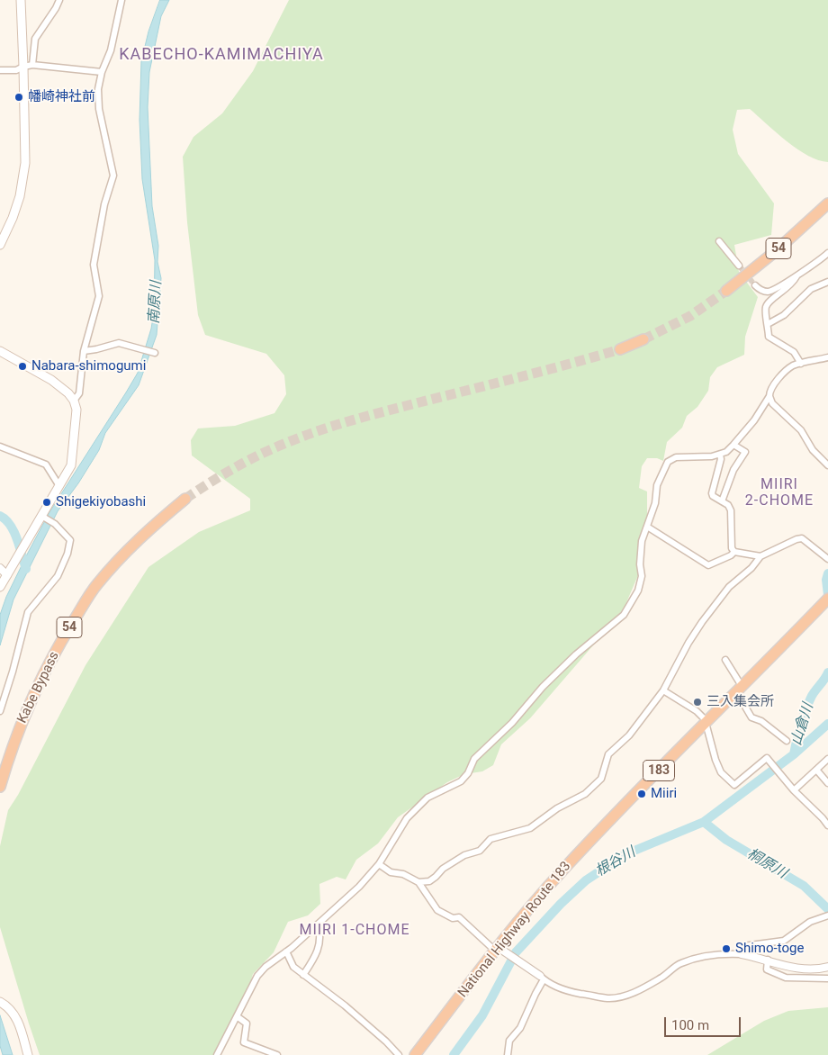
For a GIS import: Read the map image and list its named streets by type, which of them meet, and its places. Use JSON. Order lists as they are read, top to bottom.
{
  "streets": {
    "highway": [
      "54",
      "Kabe Bypass",
      "183",
      "National Highway Route 183"
    ]
  },
  "districts": ["KABECHO-KAMIMACHIYA", "MIIRI 2-CHOME", "MIIRI 1-CHOME"],
  "water": [
    "南原川",
    "山倉川",
    "根谷川",
    "桐原川"
  ],
  "places": [
    "幡崎神社前",
    "Nabara-shimogumi",
    "Shigekiyobashi",
    "三入集会所",
    "Miiri",
    "Shimo-toge"
  ],
  "scale_bar": "100 m"
}
